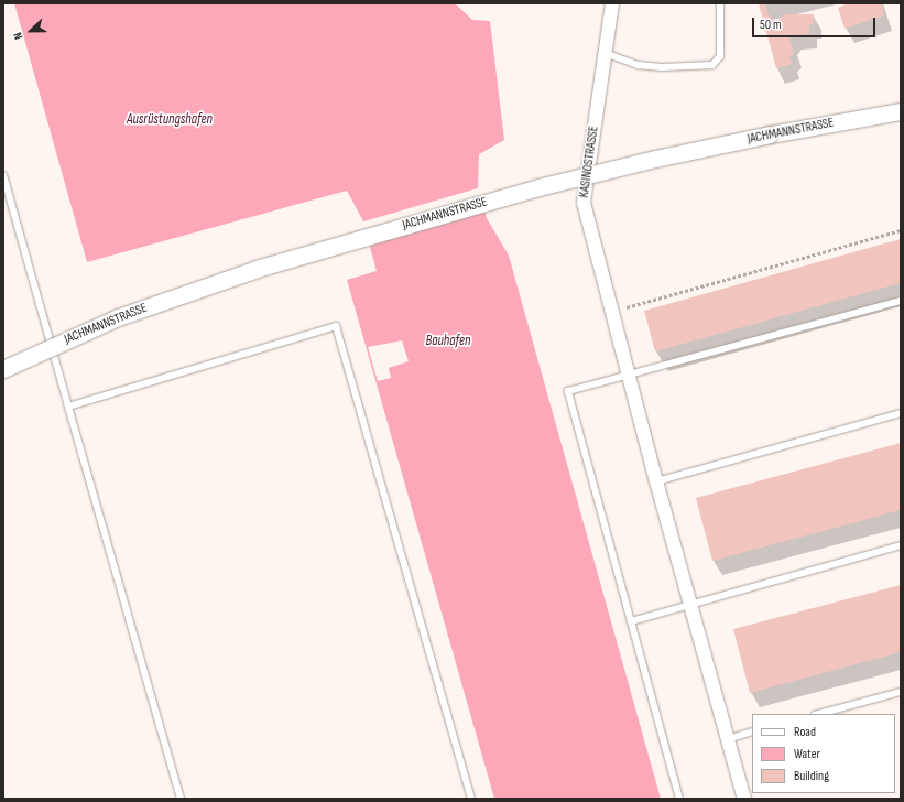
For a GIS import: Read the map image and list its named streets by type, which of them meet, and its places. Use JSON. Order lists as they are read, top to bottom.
{
  "streets": {
    "street": ["JACHMANNSTRASSE", "KASINOSTRASSE"]
  },
  "water": ["Ausrüstungshafen", "Bauhafen"],
  "legend": ["Road", "Water", "Building"],
  "scale_bar": "50 m",
  "north": "left"
}
